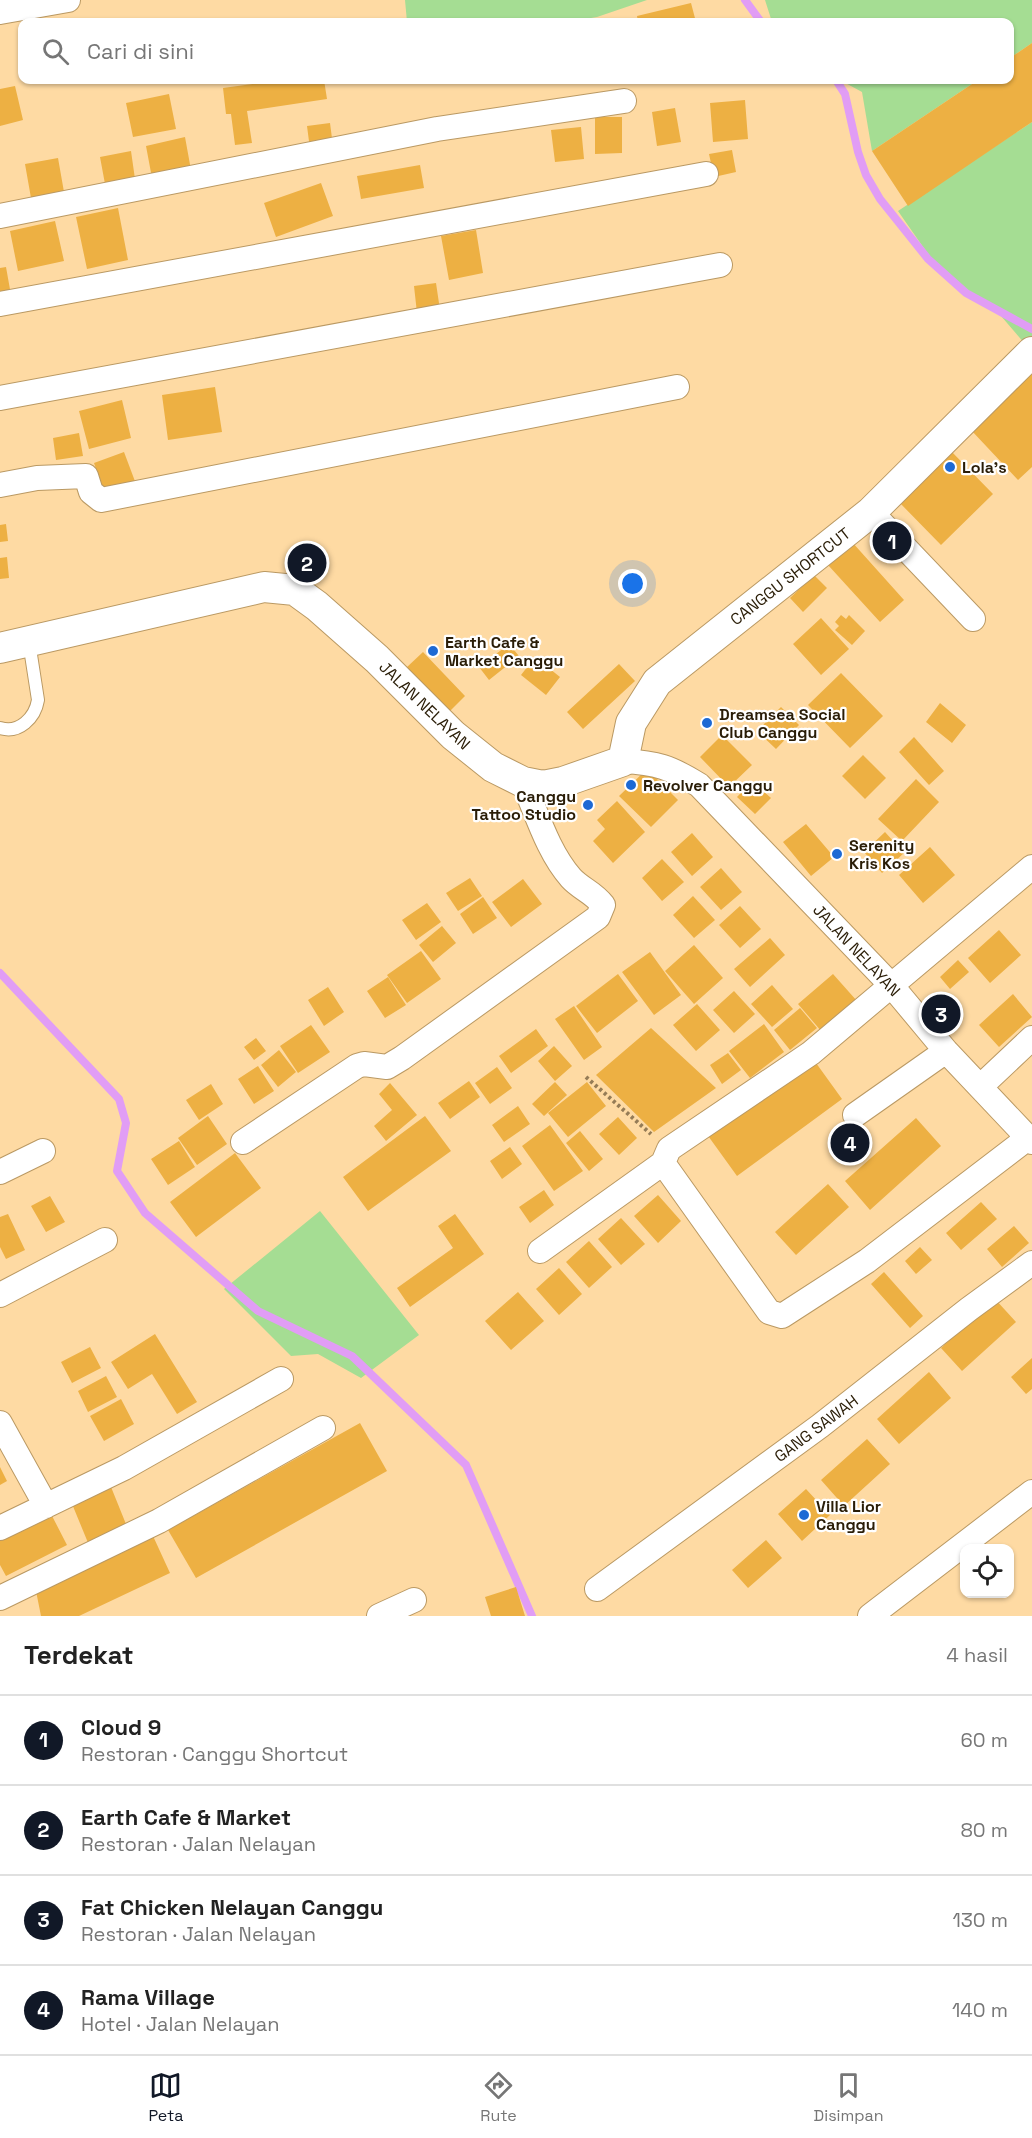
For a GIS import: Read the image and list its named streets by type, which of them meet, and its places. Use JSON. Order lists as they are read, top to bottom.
{
  "streets": {
    "street": ["CANGGU SHORTCUT", "JALAN NELAYAN", "GANG SAWAH"]
  },
  "crossings": [
    ["CANGGU SHORTCUT", "JALAN NELAYAN"]
  ],
  "places": [
    "Lola’s",
    "Earth Cafe & Market Canggu",
    "Dreamsea Social Club Canggu",
    "Revolver Canggu",
    "Canggu Tattoo Studio",
    "Serenity Kris Kos",
    "Villa Lior Canggu"
  ],
  "page": {
    "search": "Cari di sini",
    "pins": [
      "1",
      "2",
      "3",
      "4"
    ],
    "heading": ["Terdekat", "4 hasil"],
    "list": [
      {
        "mark": "1",
        "name": "Cloud 9",
        "note": "Restoran · Canggu Shortcut",
        "value": "60 m"
      },
      {
        "mark": "2",
        "name": "Earth Cafe & Market",
        "note": "Restoran · Jalan Nelayan",
        "value": "80 m"
      },
      {
        "mark": "3",
        "name": "Fat Chicken Nelayan Canggu",
        "note": "Restoran · Jalan Nelayan",
        "value": "130 m"
      },
      {
        "mark": "4",
        "name": "Rama Village",
        "note": "Hotel · Jalan Nelayan",
        "value": "140 m"
      }
    ],
    "nav": ["Peta", "Rute", "Disimpan"]
  }
}
